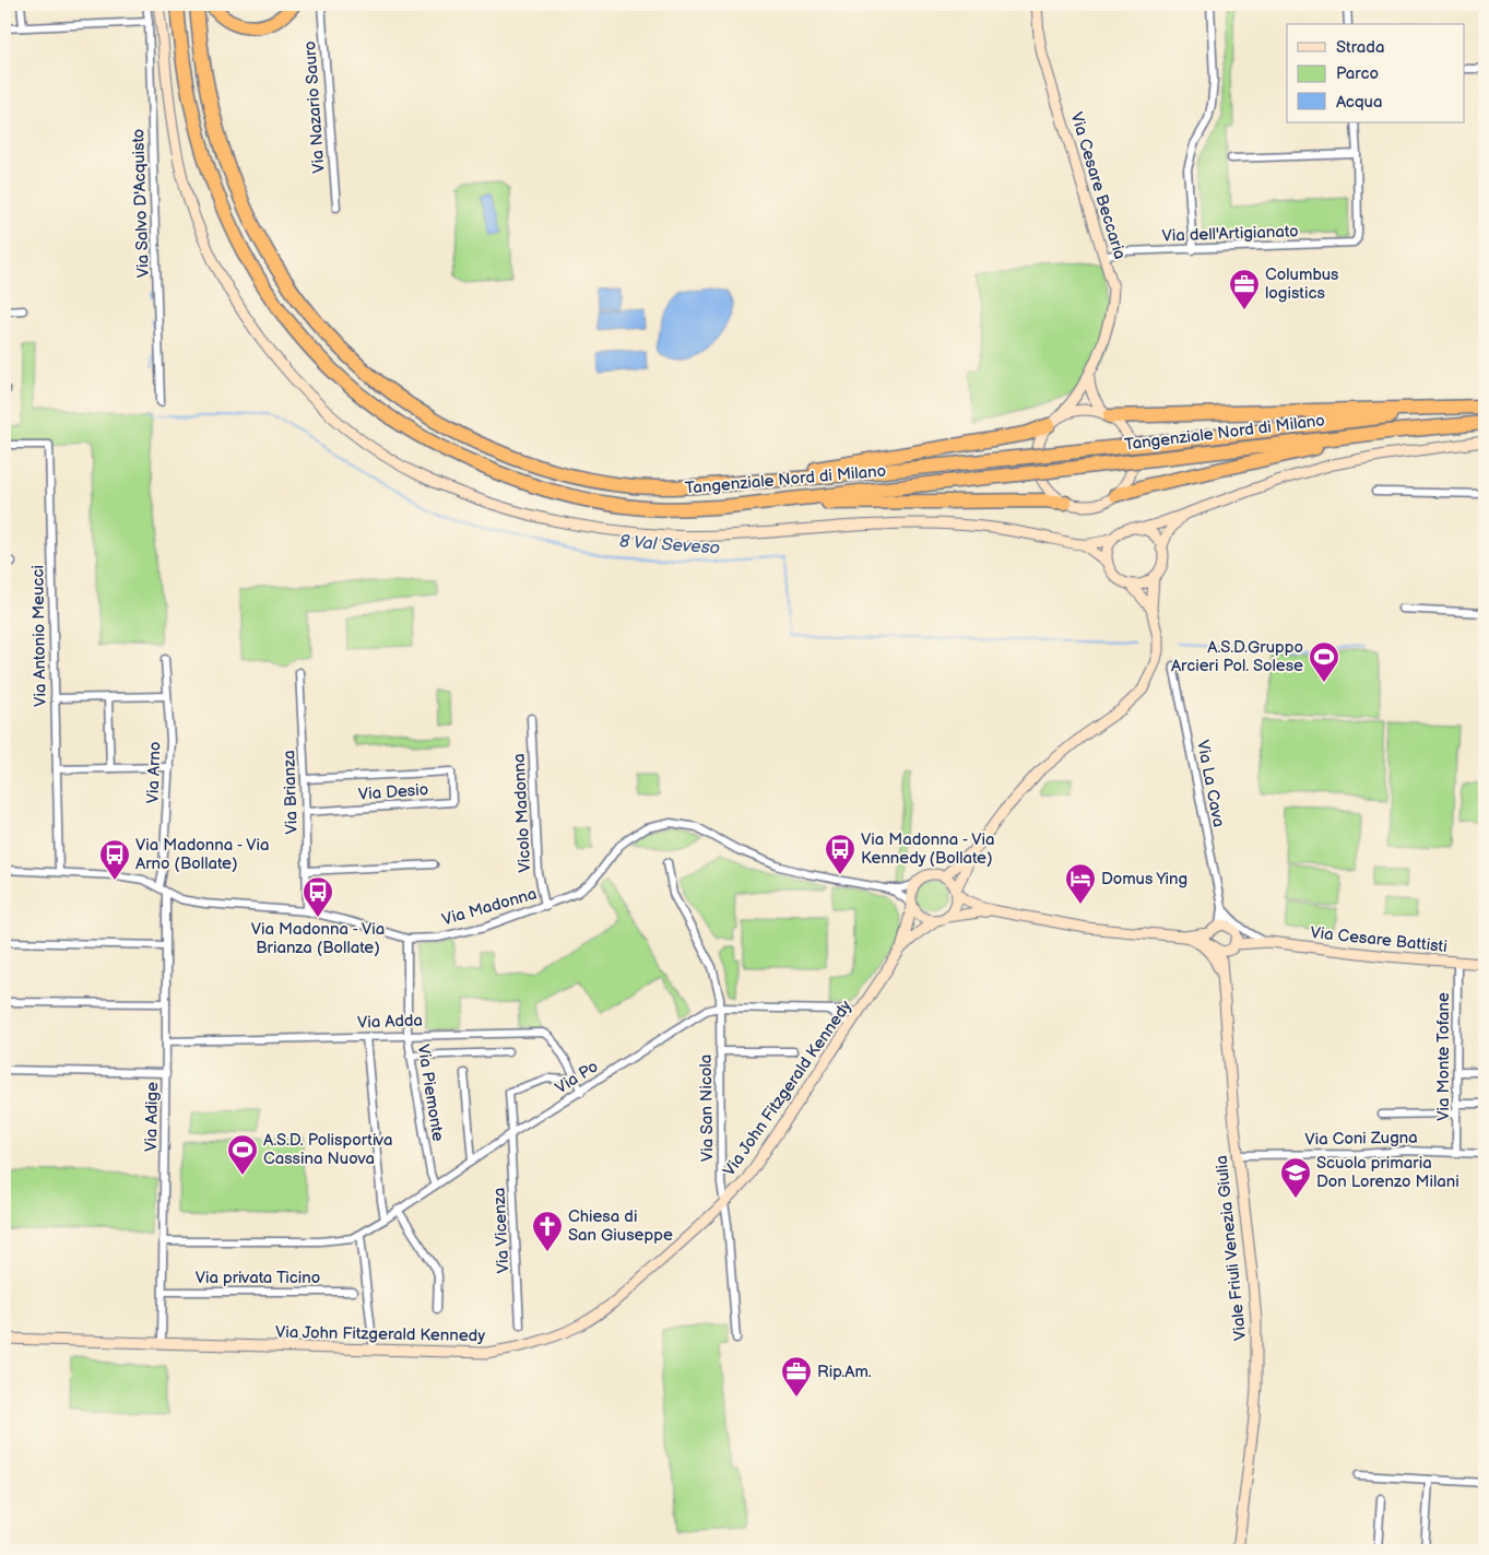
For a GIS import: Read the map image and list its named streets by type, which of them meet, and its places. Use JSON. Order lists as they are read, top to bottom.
{
  "streets": {
    "highway": ["Tangenziale Nord di Milano"],
    "street": [
      "Via Nazario Sauro",
      "Via Cesare Beccaria",
      "Via Salvo D'Acquisto",
      "Via dell'Artigianato",
      "Via Antonio Meucci",
      "Via Arno",
      "Via La Cava",
      "Via Brianza",
      "Via Desio",
      "Vicolo Madonna",
      "Via Madonna",
      "Via Cesare Battisti",
      "Via Adda",
      "Via Monte Tofane",
      "Via Po",
      "Via John Fitzgerald Kennedy",
      "Via Piemonte",
      "Via San Nicola",
      "Via Adige",
      "Via Coni Zugna",
      "Via Vicenza",
      "Viale Friuli Venezia Giulia",
      "Via privata Ticino"
    ]
  },
  "crossings": [
    ["Via Cesare Beccaria", "Via dell'Artigianato"],
    ["Via Antonio Meucci", "Via Madonna"],
    ["Via Arno", "Via Madonna"],
    ["Via La Cava", "Via Cesare Battisti"],
    ["Via La Cava", "Viale Friuli Venezia Giulia"],
    ["Via Brianza", "Via Desio"],
    ["Via Brianza", "Via Madonna"],
    ["Vicolo Madonna", "Via Madonna"],
    ["Via Madonna", "Via John Fitzgerald Kennedy"],
    ["Via Madonna", "Via Piemonte"],
    ["Via Madonna", "Via Adige"],
    ["Via Cesare Battisti", "Via Monte Tofane"],
    ["Via Cesare Battisti", "Viale Friuli Venezia Giulia"],
    ["Via Adda", "Via Po"],
    ["Via Adda", "Via Piemonte"],
    ["Via Adda", "Via Adige"],
    ["Via Adda", "Via Vicenza"],
    ["Via Monte Tofane", "Via Coni Zugna"],
    ["Via Po", "Via John Fitzgerald Kennedy"],
    ["Via Po", "Via Piemonte"],
    ["Via Po", "Via San Nicola"],
    ["Via Po", "Via Vicenza"],
    ["Via John Fitzgerald Kennedy", "Via San Nicola"],
    ["Via John Fitzgerald Kennedy", "Via Adige"],
    ["Via Adige", "Via privata Ticino"],
    ["Via Coni Zugna", "Viale Friuli Venezia Giulia"]
  ],
  "water": ["8 Val Seveso"],
  "places": {
    "office": ["Columbus logistics", "Rip.Am."],
    "sports": ["A.S.D.Gruppo Arcieri Pol. Solese", "A.S.D. Polisportiva Cassina Nuova"],
    "bus stop": ["Via Madonna - Via Kennedy (Bollate)", "Via Madonna - Via Arno (Bollate)", "Via Madonna - Via Brianza (Bollate)"],
    "hotel": ["Domus Ying"],
    "school or university": ["Scuola primaria Don Lorenzo Milani"],
    "church": ["Chiesa di San Giuseppe"]
  },
  "legend": ["Strada", "Parco", "Acqua"]
}
